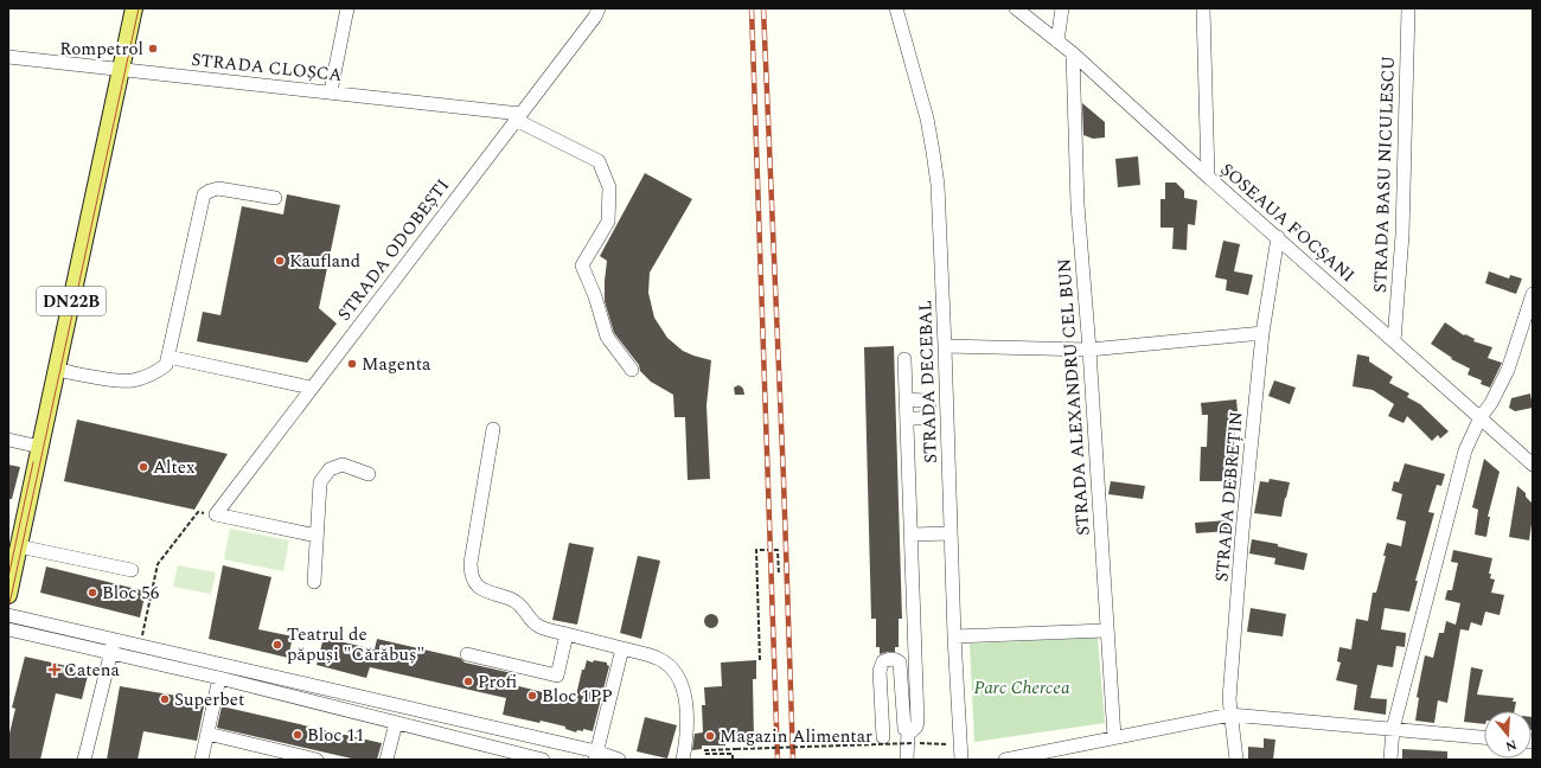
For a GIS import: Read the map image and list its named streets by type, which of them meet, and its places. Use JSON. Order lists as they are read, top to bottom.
{
  "streets": {
    "main road": ["DN22B"],
    "street": [
      "STRADA CLOȘCA",
      "STRADA BASU NICULESCU",
      "ȘOSEAUA FOCȘANI",
      "STRADA ODOBEȘTI",
      "STRADA DECEBAL",
      "STRADA ALEXANDRU CEL BUN",
      "STRADA DEBREȚIN"
    ]
  },
  "crossings": [
    ["STRADA CLOȘCA", "STRADA ODOBEȘTI"],
    ["STRADA CLOȘCA", "DN22B"],
    ["STRADA BASU NICULESCU", "ȘOSEAUA FOCȘANI"],
    ["ȘOSEAUA FOCȘANI", "STRADA ALEXANDRU CEL BUN"],
    ["ȘOSEAUA FOCȘANI", "STRADA DEBREȚIN"]
  ],
  "parks": ["Parc Chercea"],
  "places": {
    "other": [
      "Rompetrol",
      "Kaufland",
      "Magenta",
      "Altex",
      "Bloc 56",
      "Teatrul de păpuși \"Cărăbuș\"",
      "Profi",
      "Bloc 1PP",
      "Superbet",
      "Bloc 11",
      "Magazin Alimentar"
    ],
    "health": ["Catena"]
  },
  "north": "bottom"
}
